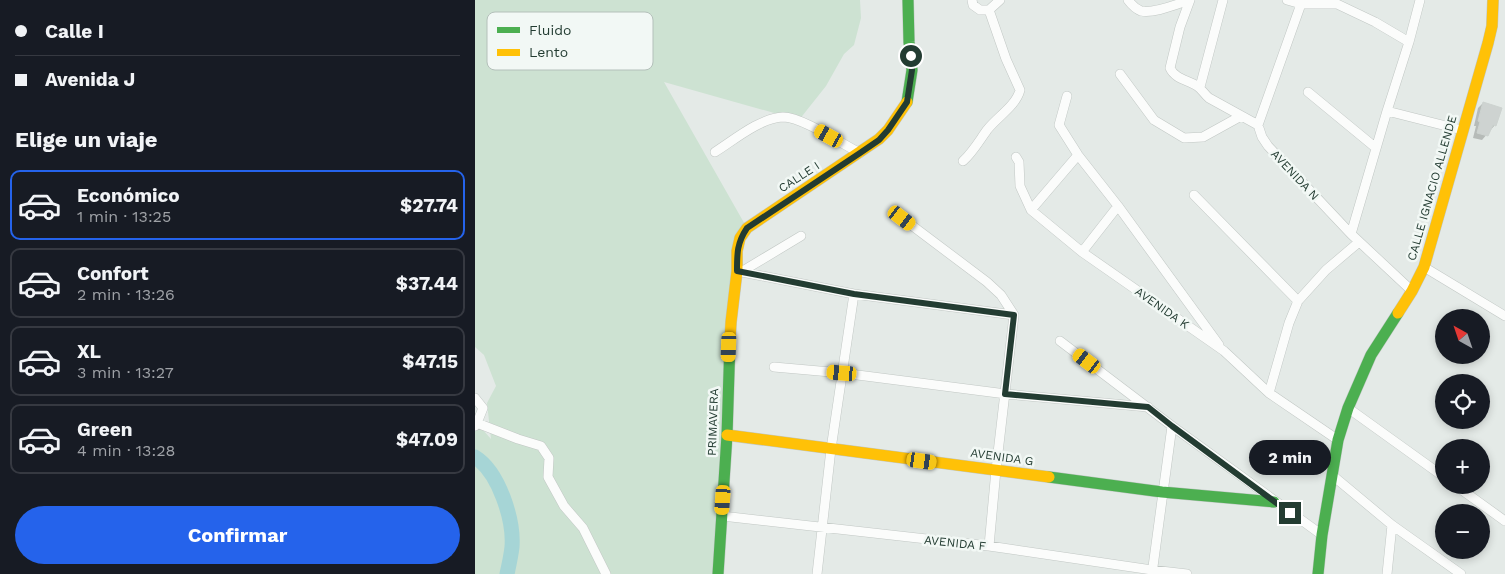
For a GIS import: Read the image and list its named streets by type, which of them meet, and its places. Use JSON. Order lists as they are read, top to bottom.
{
  "streets": {
    "street": [
      "AVENIDA N",
      "CALLE I",
      "CALLE IGNACIO ALLENDE",
      "AVENIDA K",
      "PRIMAVERA",
      "AVENIDA G",
      "AVENIDA F"
    ]
  },
  "crossings": [
    ["AVENIDA N", "CALLE IGNACIO ALLENDE"],
    ["CALLE I", "PRIMAVERA"],
    ["CALLE IGNACIO ALLENDE", "AVENIDA K"],
    ["PRIMAVERA", "AVENIDA G"],
    ["PRIMAVERA", "AVENIDA F"]
  ],
  "legend": ["Fluido", "Lento"],
  "north": "top left",
  "page": {
    "banner": ["Calle I", "Avenida J"],
    "heading": "Elige un viaje",
    "list": [
      {
        "name": "Económico",
        "note": "1 min · 13:25",
        "value": "$27.74"
      },
      {
        "name": "Confort",
        "note": "2 min · 13:26",
        "value": "$37.44"
      },
      {
        "name": "XL",
        "note": "3 min · 13:27",
        "value": "$47.15"
      },
      {
        "name": "Green",
        "note": "4 min · 13:28",
        "value": "$47.09"
      }
    ],
    "map_buttons": ["+", "−"],
    "bubble": "2 min",
    "buttons": "Confirmar"
  }
}
